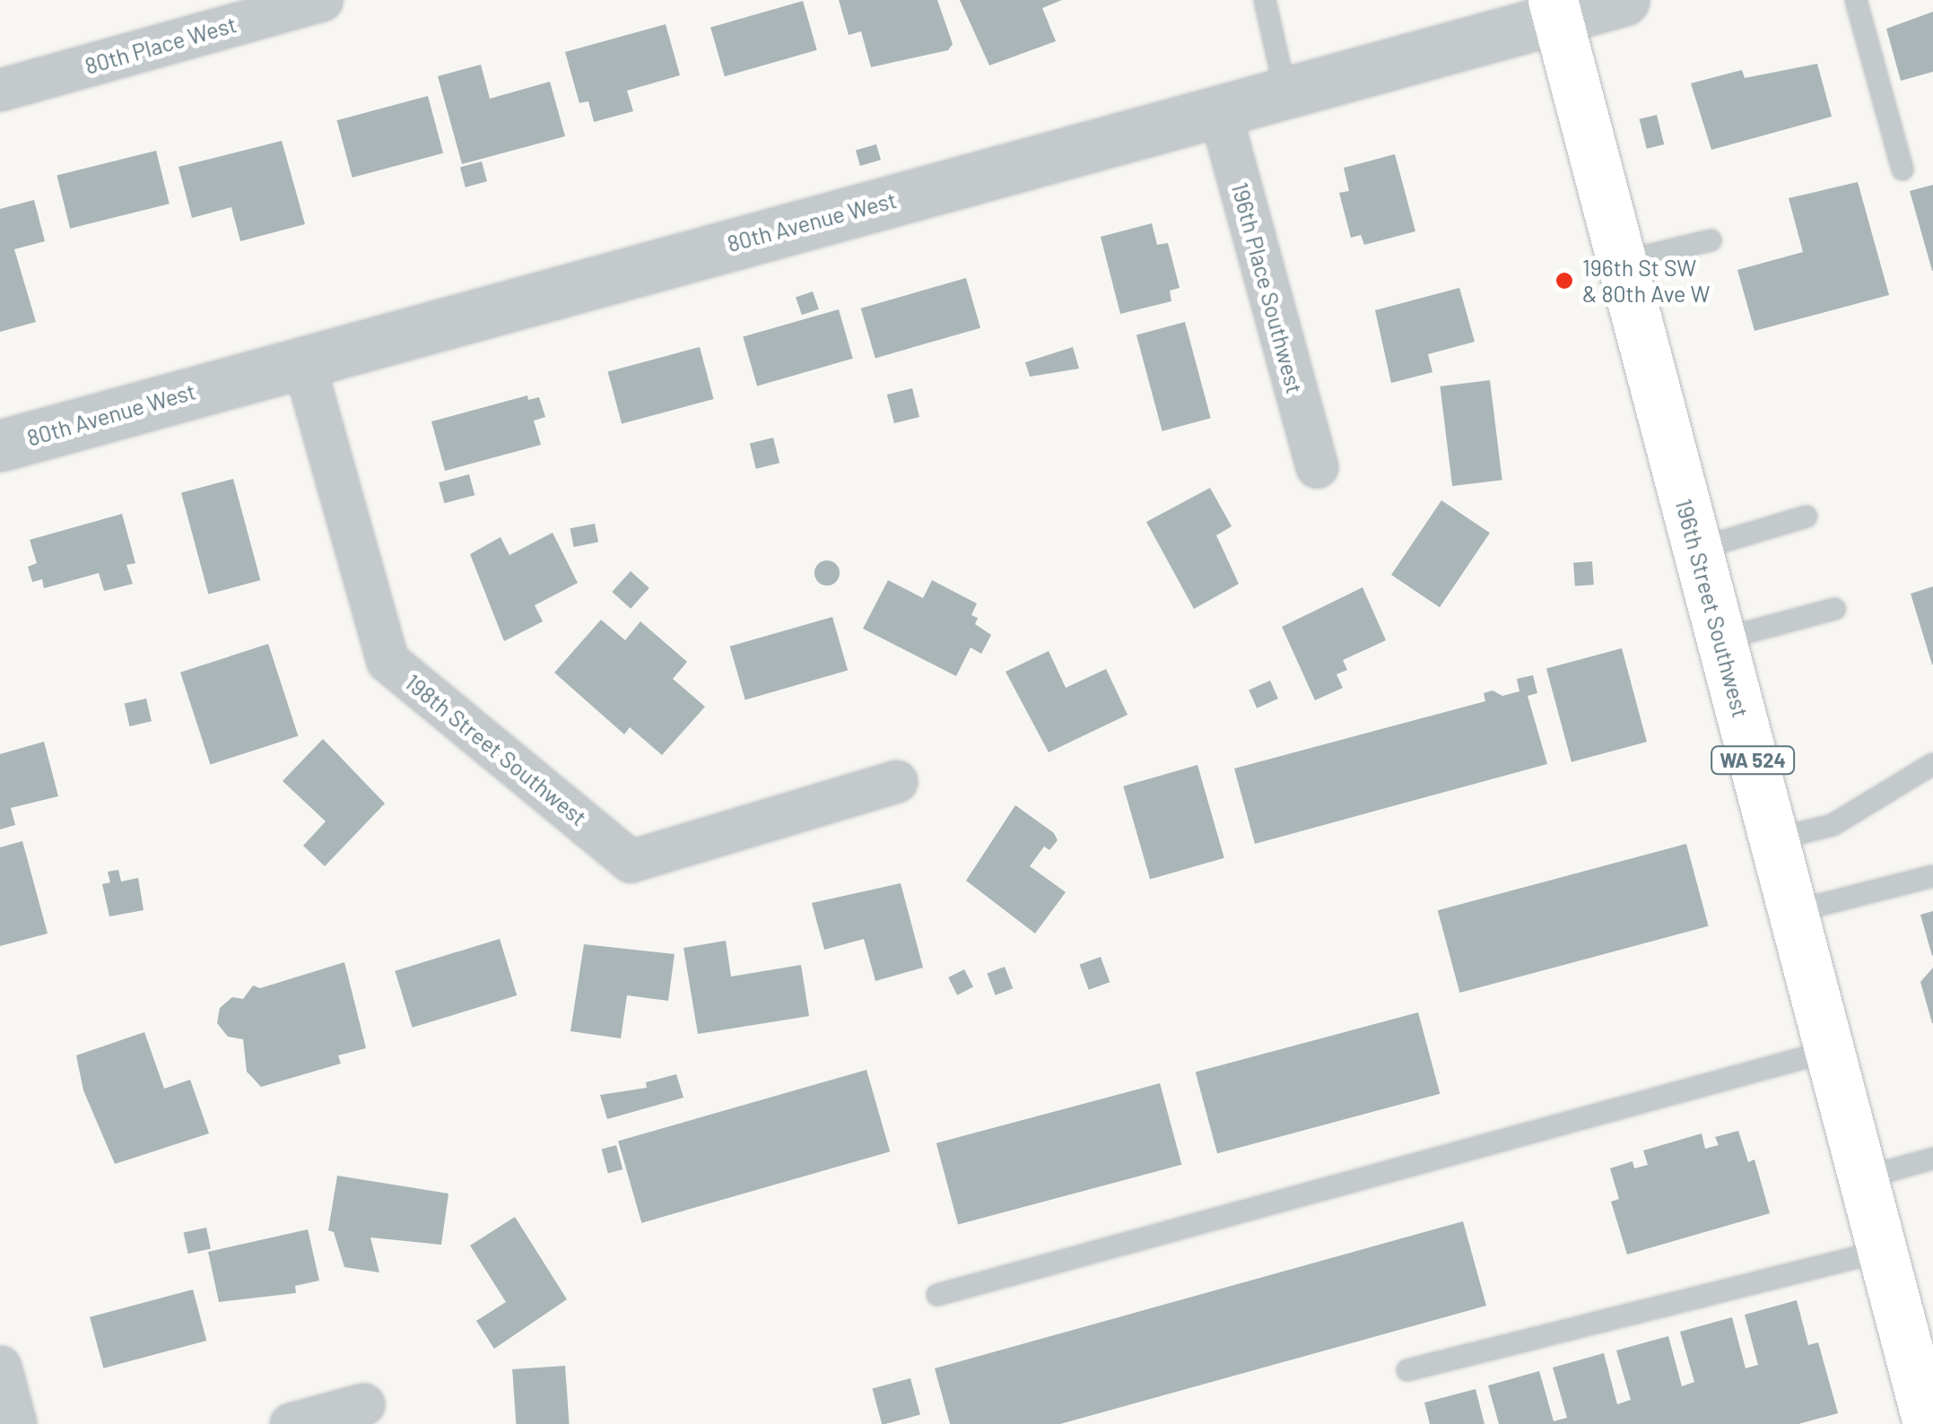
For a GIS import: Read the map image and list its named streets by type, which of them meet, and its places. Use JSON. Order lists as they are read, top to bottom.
{
  "streets": {
    "main road": ["196th Street Southwest", "WA 524"],
    "street": [
      "80th Place West",
      "80th Avenue West",
      "196th Place Southwest",
      "198th Street Southwest"
    ]
  },
  "crossings": [
    ["80th Avenue West", "196th Place Southwest"],
    ["80th Avenue West", "196th Street Southwest"],
    ["80th Avenue West", "198th Street Southwest"]
  ],
  "places": ["196th St SW & 80th Ave W"]
}
